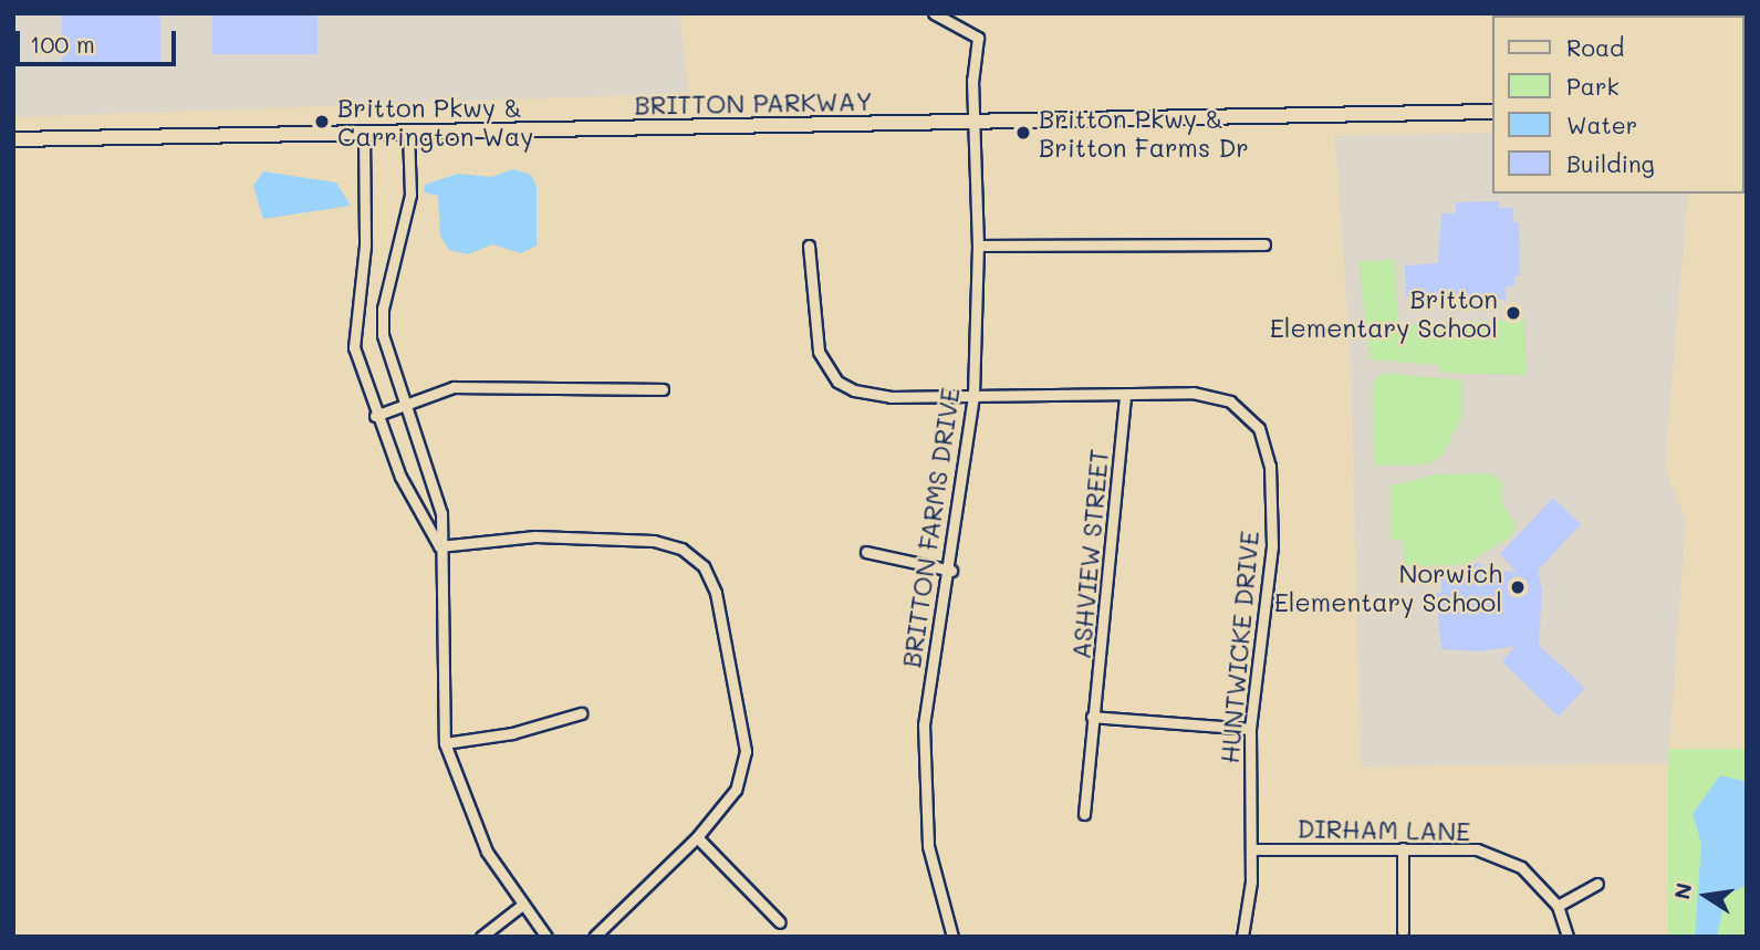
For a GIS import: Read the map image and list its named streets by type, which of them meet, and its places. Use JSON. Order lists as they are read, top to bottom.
{
  "streets": {
    "main road": ["BRITTON PARKWAY"],
    "street": [
      "BRITTON FARMS DRIVE",
      "ASHVIEW STREET",
      "HUNTWICKE DRIVE",
      "DIRHAM LANE"
    ]
  },
  "crossings": [
    ["BRITTON PARKWAY", "BRITTON FARMS DRIVE"],
    ["BRITTON FARMS DRIVE", "HUNTWICKE DRIVE"],
    ["ASHVIEW STREET", "HUNTWICKE DRIVE"],
    ["HUNTWICKE DRIVE", "DIRHAM LANE"]
  ],
  "places": [
    "Britton Pkwy & Carrington Way",
    "Britton Pkwy & Britton Farms Dr",
    "Britton Elementary School",
    "Norwich Elementary School"
  ],
  "legend": [
    "Road",
    "Park",
    "Water",
    "Building"
  ],
  "scale_bar": "100 m",
  "north": "left"
}
